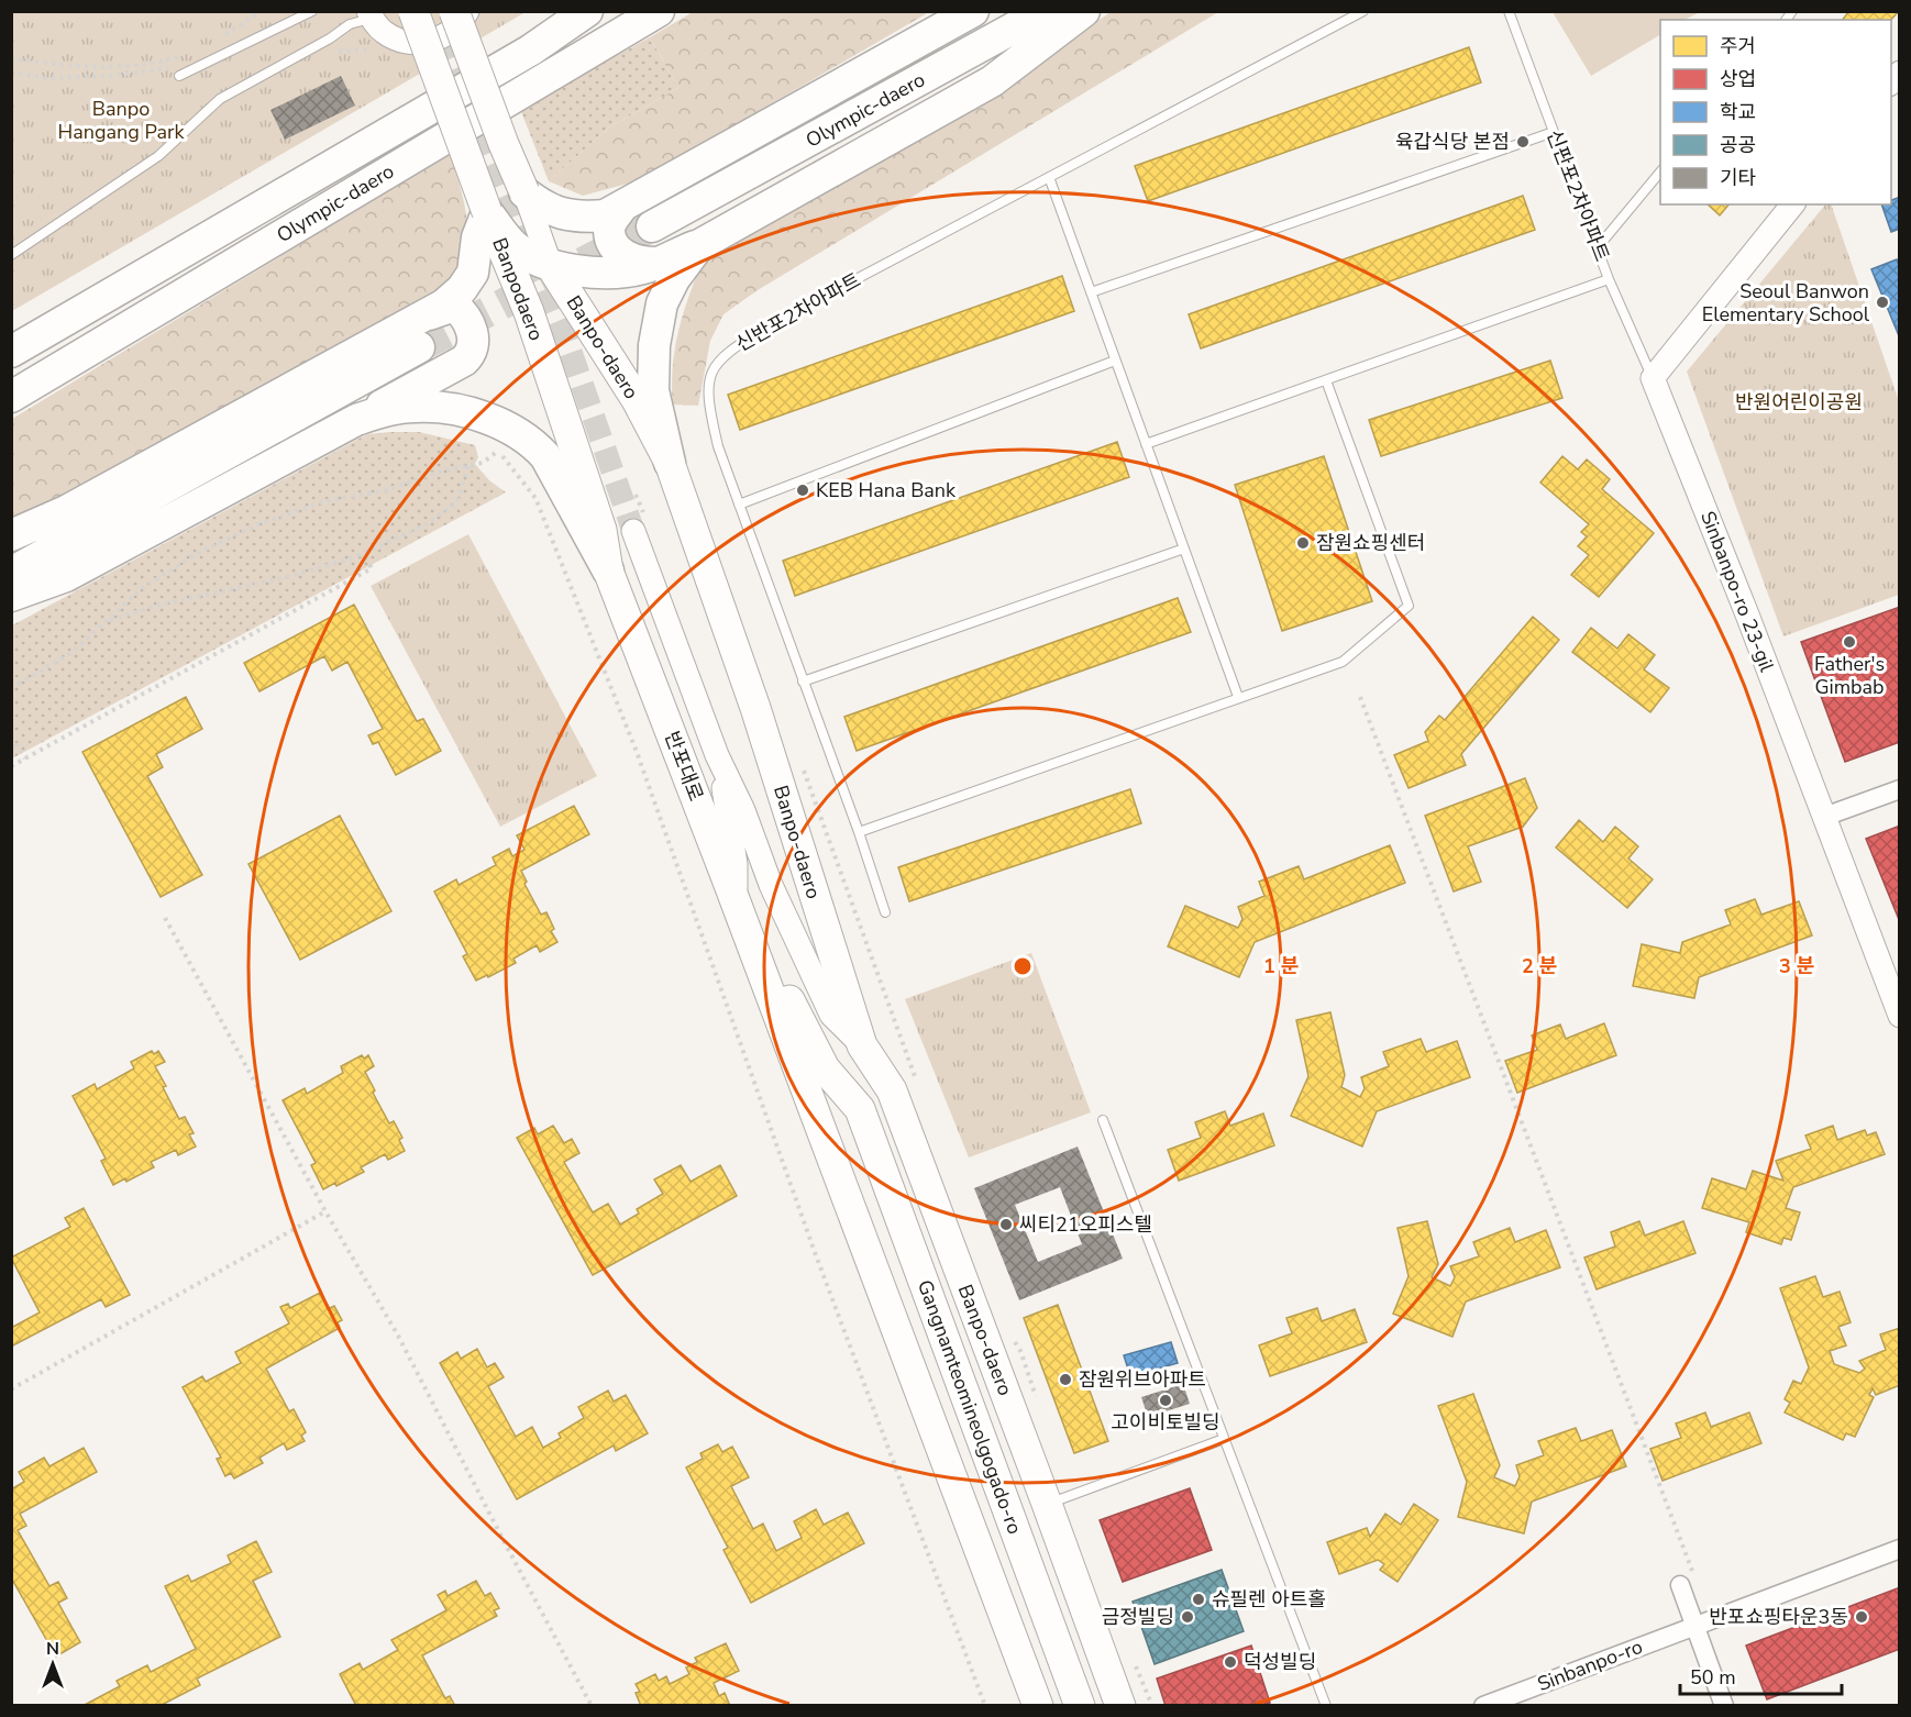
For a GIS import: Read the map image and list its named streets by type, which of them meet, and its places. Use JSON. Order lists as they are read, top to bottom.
{
  "streets": {
    "highway": ["Olympic-daero"],
    "main road": [
      "Banpodaero",
      "Banpo-daero",
      "반포대로",
      "Gangnamteomineolgogado-ro"
    ],
    "street": ["Sinbanpo-ro 23-gil", "Sinbanpo-ro"],
    "lane": ["신판포2차아파트", "신반포2차아파트"]
  },
  "crossings": [
    ["신판포2차아파트", "Sinbanpo-ro 23-gil"],
    ["Banpodaero", "반포대로"]
  ],
  "parks": ["Banpo Hangang Park", "반원어린이공원"],
  "places": [
    "육갑식당 본점",
    "Seoul Banwon Elementary School",
    "KEB Hana Bank",
    "잠원쇼핑센터",
    "Father's Gimbab",
    "씨티21오피스텔",
    "잠원위브아파트",
    "고이비토빌딩",
    "슈필렌 아트홀",
    "금정빌딩",
    "반포쇼핑타운3동",
    "덕성빌딩"
  ],
  "legend": [
    "주거",
    "상업",
    "학교",
    "공공",
    "기타"
  ],
  "scale_bar": "50 m",
  "north": "top",
  "rings": ["1 분", "2 분", "3 분"]
}
